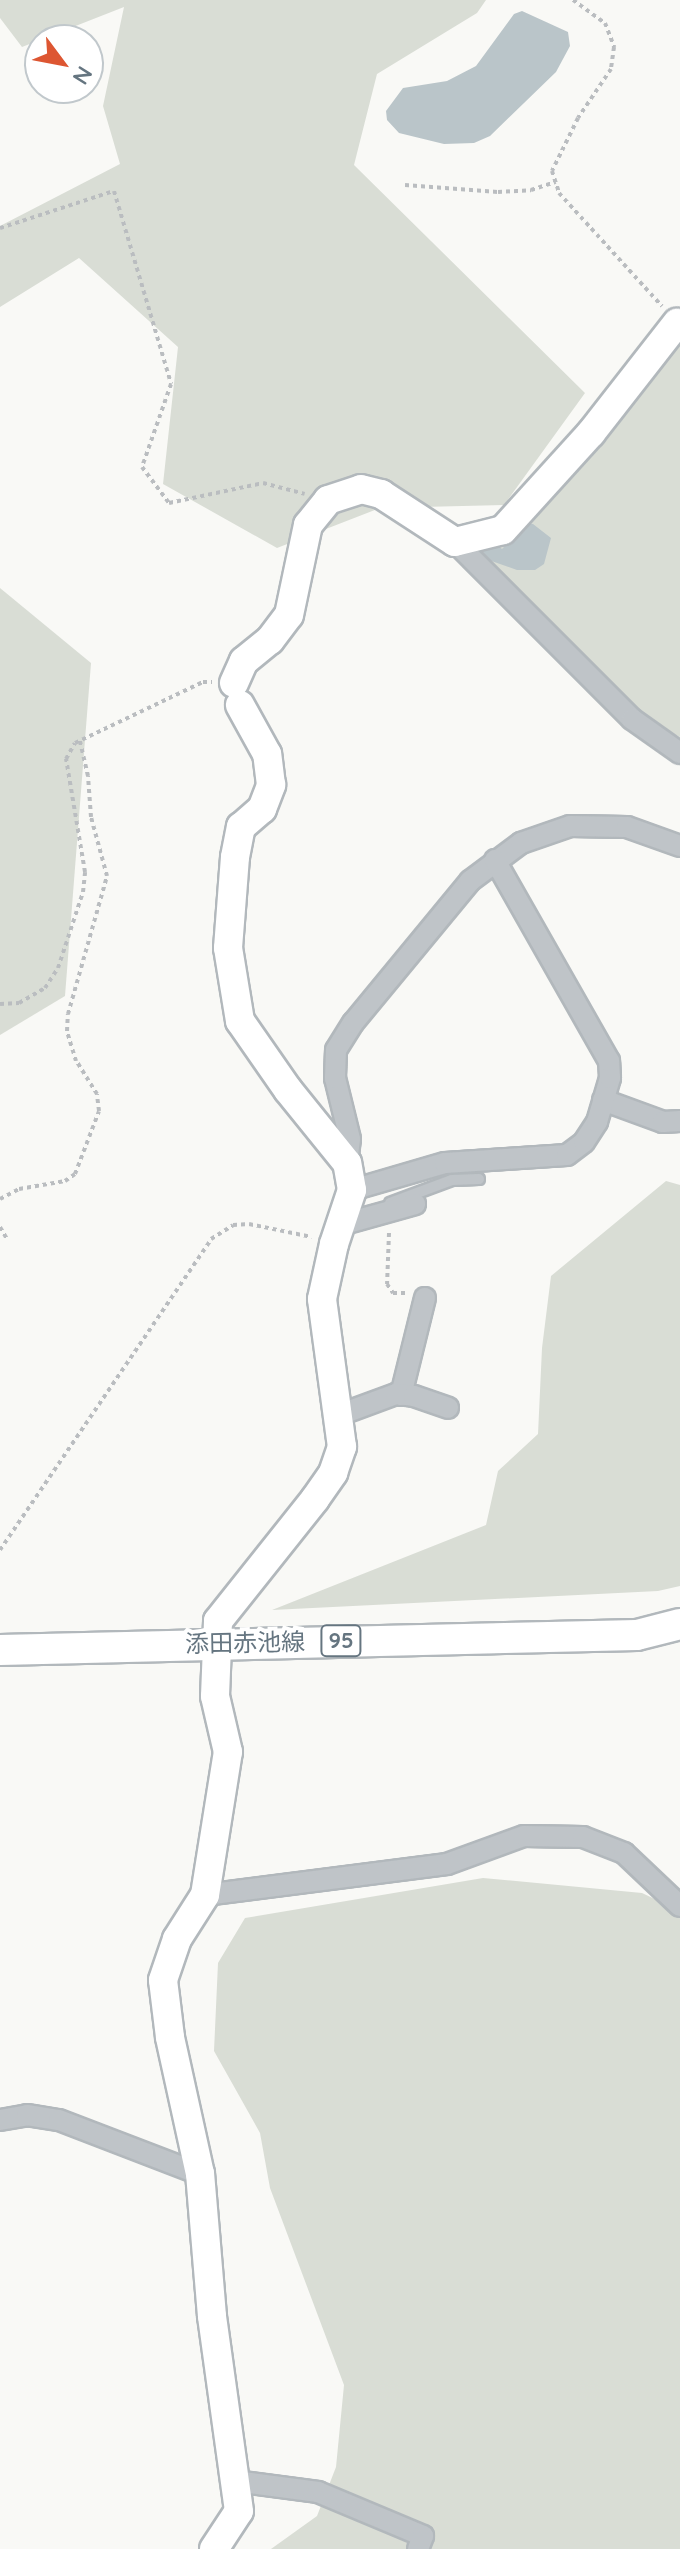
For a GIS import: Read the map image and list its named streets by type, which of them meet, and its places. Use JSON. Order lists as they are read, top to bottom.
{
  "streets": {
    "main road": ["95", "添田赤池線"]
  },
  "north": "bottom right"
}
